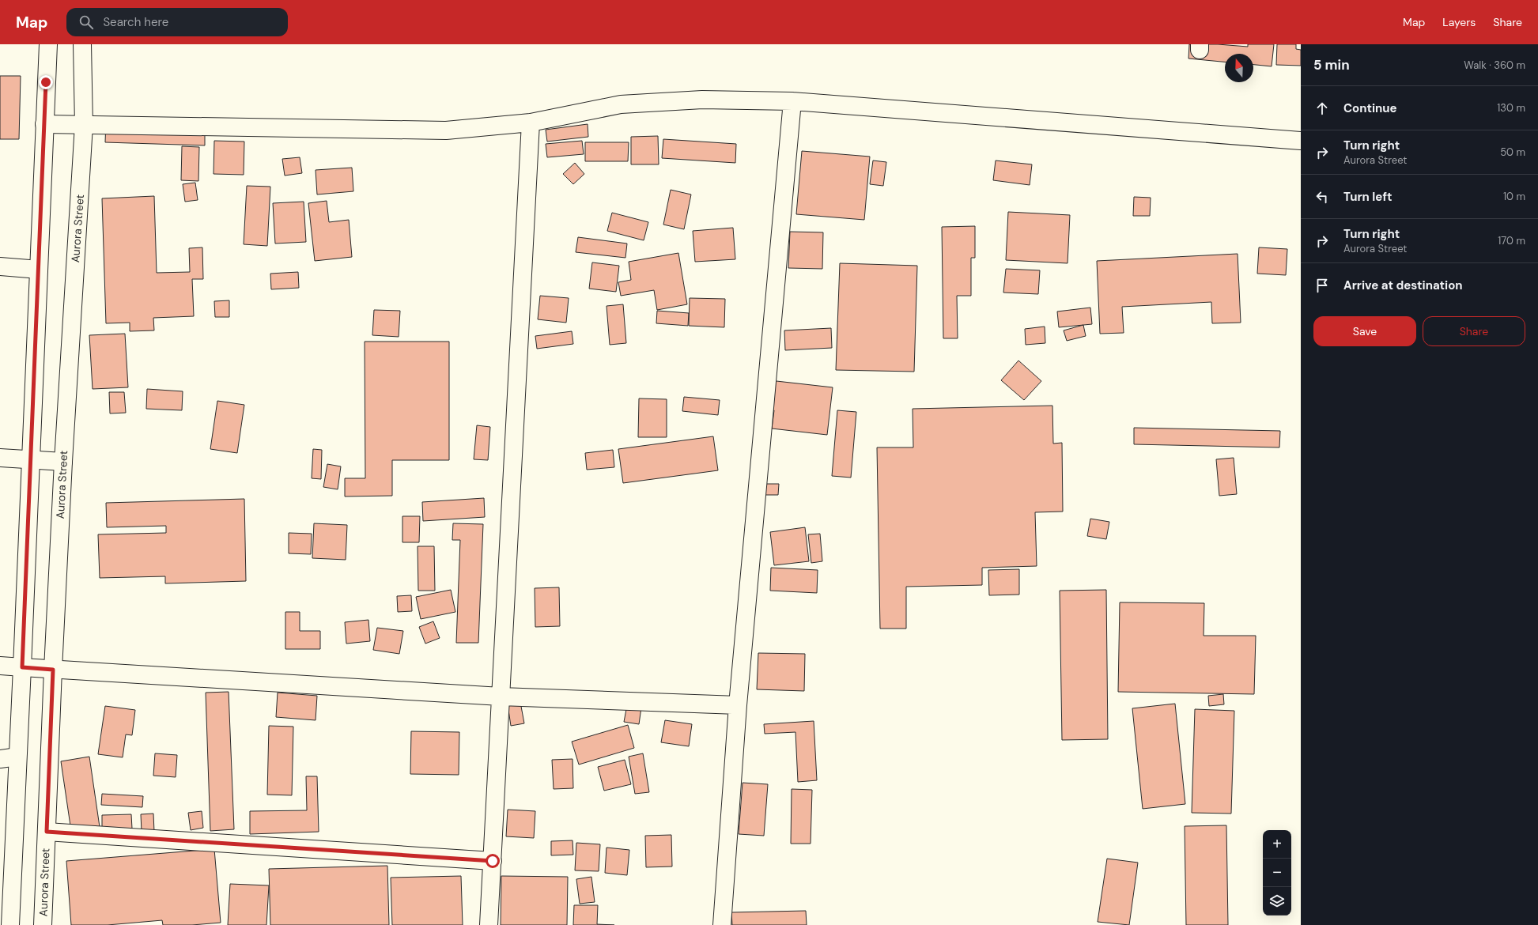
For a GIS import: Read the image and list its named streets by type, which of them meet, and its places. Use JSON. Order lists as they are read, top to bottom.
{
  "streets": {
    "street": ["Aurora Street"]
  },
  "north": "top",
  "page": {
    "header": "Map",
    "search": "Search here",
    "nav": ["Map", "Layers", "Share"],
    "heading": ["5 min", "Walk · 360 m"],
    "list": [
      ["Continue", "130 m"],
      ["Turn right", "Aurora Street", "50 m"],
      ["Turn left", "10 m"],
      ["Turn right", "Aurora Street", "170 m"],
      "Arrive at destination"
    ],
    "buttons": ["Save", "Share"],
    "map_buttons": ["+", "−"]
  }
}
